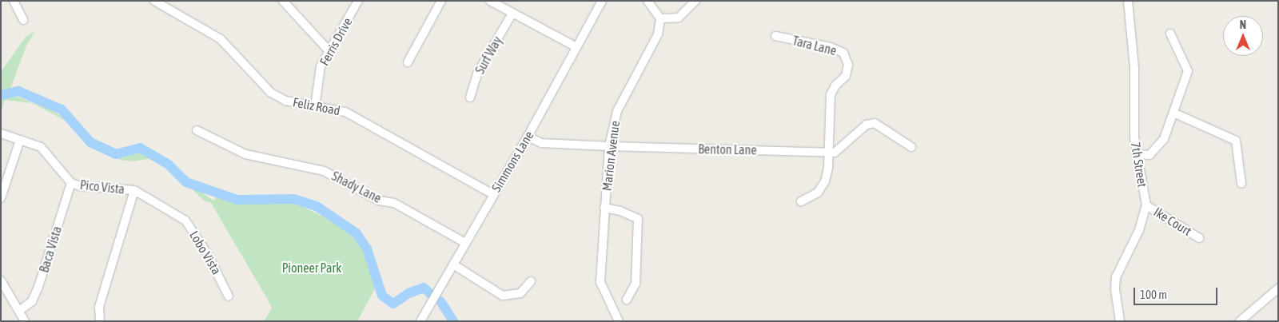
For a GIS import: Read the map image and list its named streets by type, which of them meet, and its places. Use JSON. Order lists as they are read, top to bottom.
{
  "streets": {
    "street": [
      "Ferris Drive",
      "Tara Lane",
      "Surf Way",
      "Feliz Road",
      "Benton Lane",
      "Marion Avenue",
      "Simmons Lane",
      "7th Street",
      "Pico Vista",
      "Shady Lane",
      "Ike Court",
      "Baca Vista",
      "Lobo Vista"
    ]
  },
  "crossings": [
    ["Ferris Drive", "Feliz Road"],
    ["Tara Lane", "Benton Lane"],
    ["Feliz Road", "Simmons Lane"],
    ["Benton Lane", "Marion Avenue"],
    ["Benton Lane", "Simmons Lane"],
    ["Simmons Lane", "Shady Lane"],
    ["7th Street", "Ike Court"],
    ["Pico Vista", "Baca Vista"],
    ["Pico Vista", "Lobo Vista"]
  ],
  "parks": ["Pioneer Park"],
  "scale_bar": "100 m",
  "north": "top"
}
